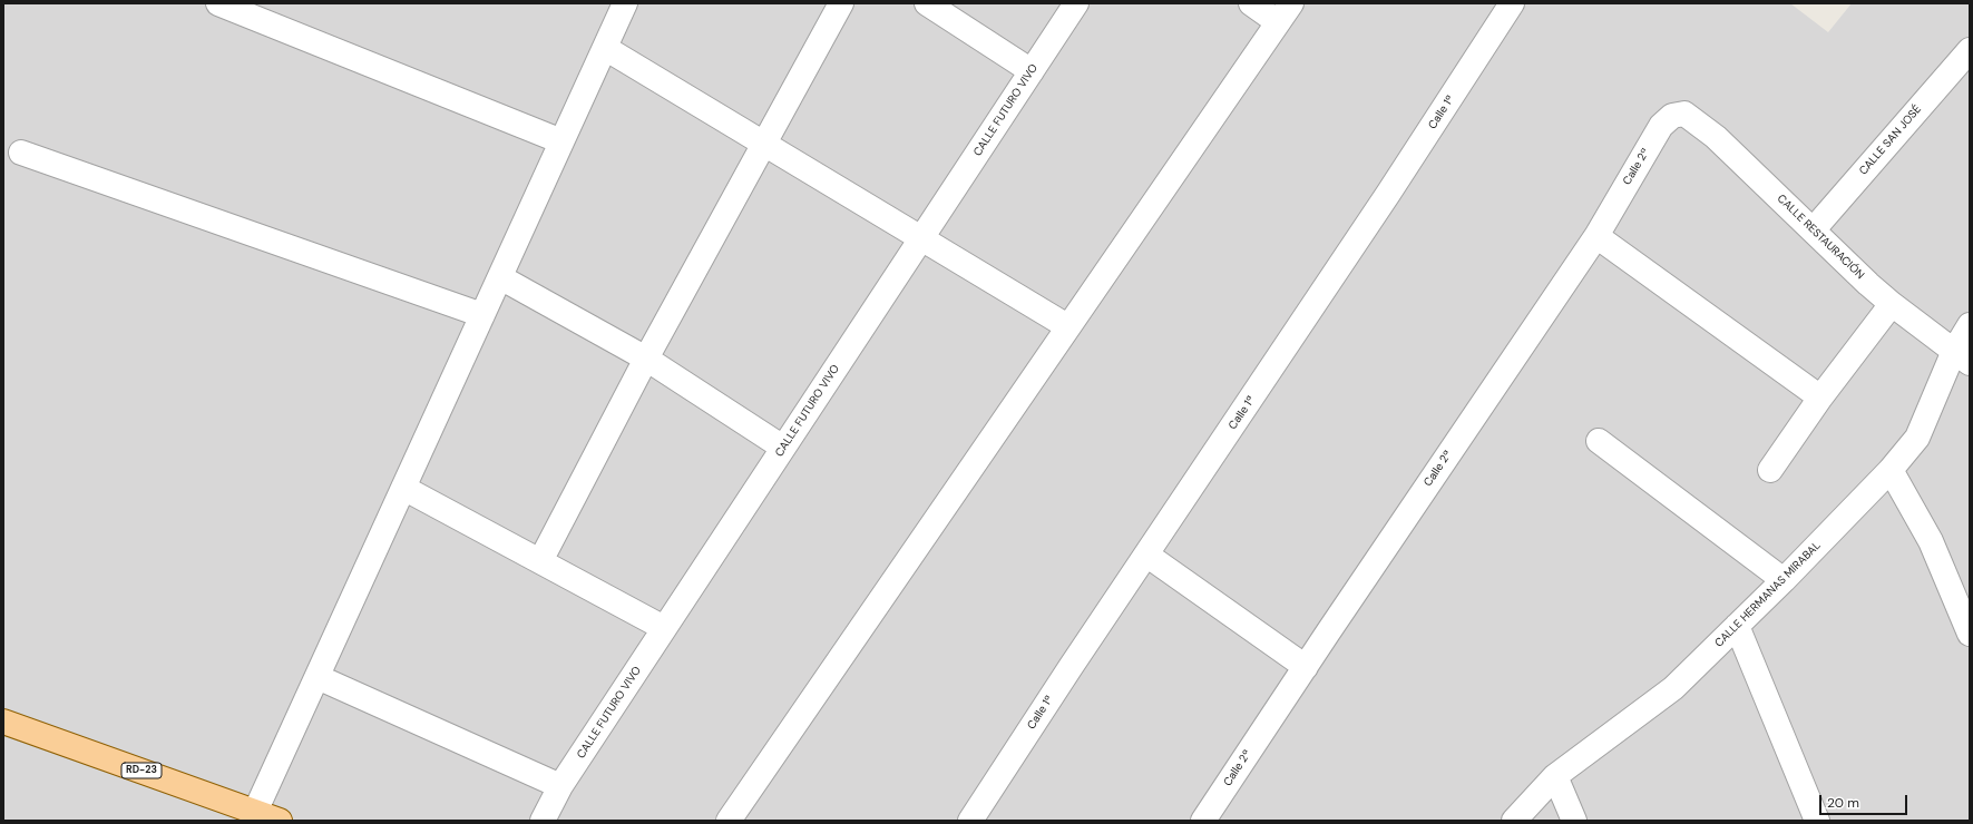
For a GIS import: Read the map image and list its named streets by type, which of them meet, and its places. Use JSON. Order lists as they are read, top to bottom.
{
  "streets": {
    "main road": ["RD-23"],
    "street": [
      "CALLE FUTURO VIVO",
      "Calle 1ª",
      "CALLE SAN JOSÉ",
      "Calle 2ª",
      "CALLE RESTAURACIÓN",
      "CALLE HERMANAS MIRABAL"
    ]
  },
  "crossings": [
    ["CALLE SAN JOSÉ", "CALLE RESTAURACIÓN"],
    ["Calle 2ª", "CALLE RESTAURACIÓN"],
    ["CALLE RESTAURACIÓN", "CALLE HERMANAS MIRABAL"]
  ],
  "scale_bar": "20 m"
}
